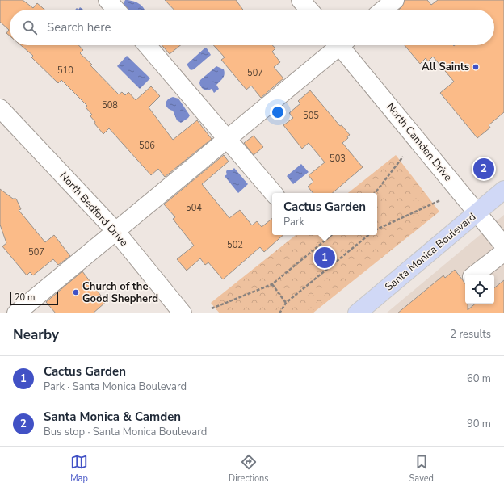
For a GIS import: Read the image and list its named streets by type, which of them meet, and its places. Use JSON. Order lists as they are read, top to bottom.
{
  "streets": {
    "main road": ["Santa Monica Boulevard"],
    "street": ["North Camden Drive", "North Bedford Drive"]
  },
  "crossings": [
    ["North Camden Drive", "Santa Monica Boulevard"]
  ],
  "places": ["All Saints", "Church of the Good Shepherd"],
  "house_numbers": [
    "510",
    "507",
    "508",
    "505",
    "506",
    "503",
    "504",
    "502",
    "507"
  ],
  "scale_bar": "20 m",
  "page": {
    "search": "Search here",
    "pins": ["2", "1"],
    "popup": ["Cactus Garden", "Park"],
    "scale": "20 m",
    "heading": ["Nearby", "2 results"],
    "list": [
      {
        "mark": "1",
        "name": "Cactus Garden",
        "note": "Park · Santa Monica Boulevard",
        "value": "60 m"
      },
      {
        "mark": "2",
        "name": "Santa Monica & Camden",
        "note": "Bus stop · Santa Monica Boulevard",
        "value": "90 m"
      }
    ],
    "nav": ["Map", "Directions", "Saved"]
  }
}
